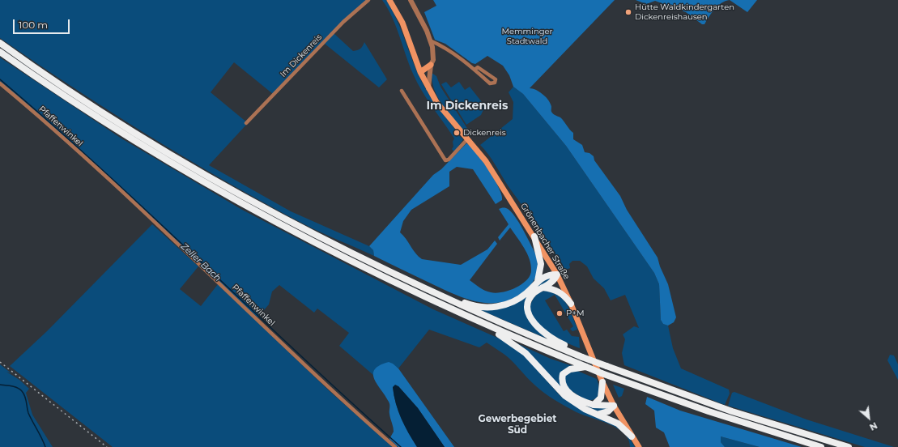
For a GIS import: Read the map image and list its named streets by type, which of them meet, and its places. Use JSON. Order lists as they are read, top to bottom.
{
  "streets": {
    "main road": ["Grönenbacher Straße"],
    "street": ["Im Dickenreis", "Pfaffenwinkel"]
  },
  "districts": ["Im Dickenreis", "Gewerbegebiet Süd"],
  "water": ["Zeller Bach"],
  "parks": ["Memminger Stadtwald"],
  "places": ["Hütte Waldkindergarten Dickenreishausen", "Dickenreis", "P+M"],
  "scale_bar": "100 m",
  "north": "bottom right"
}
